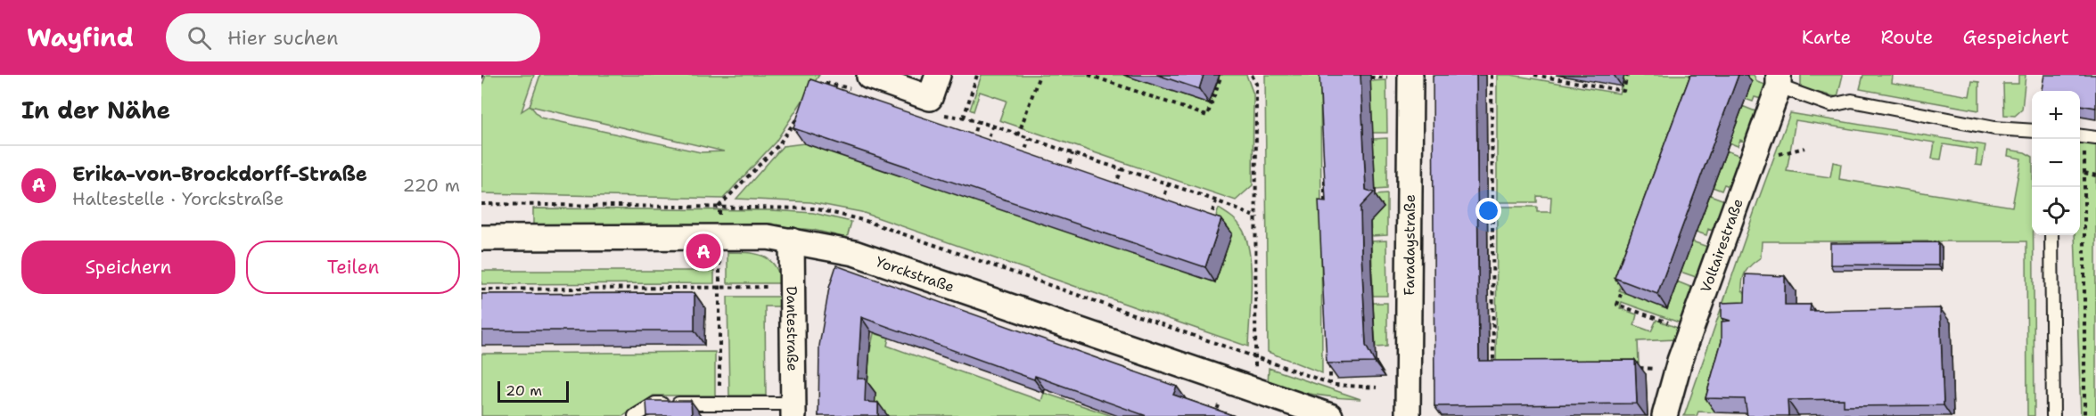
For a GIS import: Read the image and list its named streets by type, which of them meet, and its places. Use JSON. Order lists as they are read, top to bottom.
{
  "streets": {
    "street": [
      "Voltairestraße",
      "Faradaystraße",
      "Yorckstraße",
      "Dantestraße"
    ]
  },
  "crossings": [
    ["Yorckstraße", "Dantestraße"]
  ],
  "scale_bar": "20 m",
  "page": {
    "header": "Wayfind",
    "search": "Hier suchen",
    "nav": ["Karte", "Route", "Gespeichert"],
    "heading": "In der Nähe",
    "map_buttons": ["+", "−"],
    "list": [
      {
        "mark": "A",
        "name": "Erika-von-Brockdorff-Straße",
        "note": "Haltestelle · Yorckstraße",
        "value": "220 m"
      }
    ],
    "buttons": ["Speichern", "Teilen"],
    "pins": "A",
    "scale": "20 m"
  }
}
